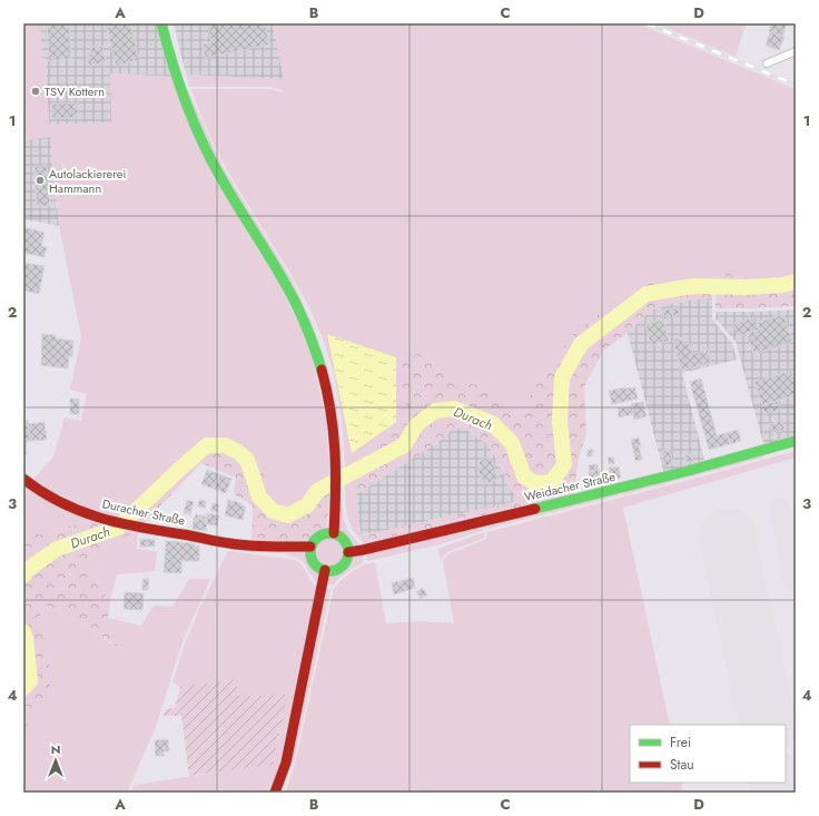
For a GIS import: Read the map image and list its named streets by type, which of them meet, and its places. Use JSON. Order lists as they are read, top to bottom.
{
  "streets": {
    "street": ["Weidacher Straße", "Duracher Straße"]
  },
  "crossings": [
    ["Weidacher Straße", "Duracher Straße"]
  ],
  "water": ["Durach"],
  "places": ["TSV Kottern", "Autolackiererei Hammann"],
  "legend": ["Frei", "Stau"],
  "north": "top",
  "grid": {
    "columns": [
      "A",
      "B",
      "C",
      "D"
    ],
    "rows": [
      "1",
      "2",
      "3",
      "4"
    ]
  }
}
